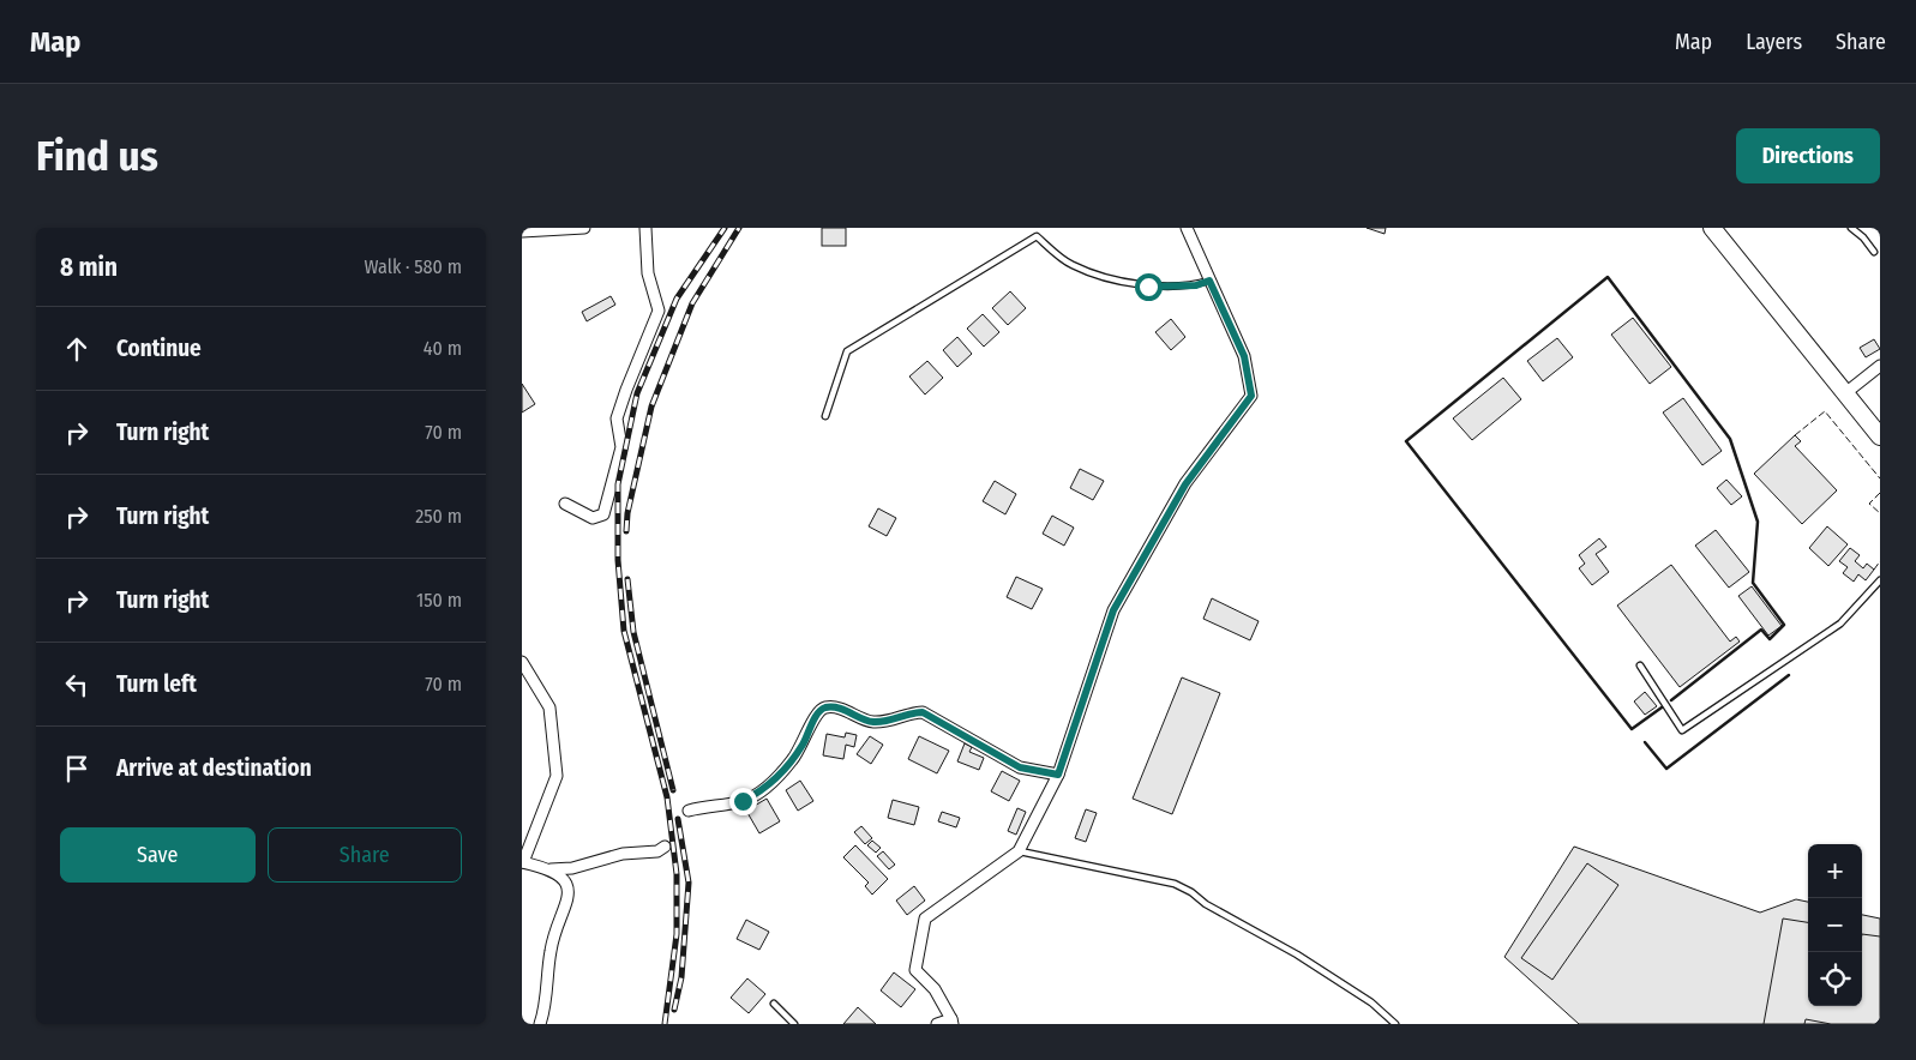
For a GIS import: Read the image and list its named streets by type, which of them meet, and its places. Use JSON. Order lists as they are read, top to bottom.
{
  "page": {
    "header": "Map",
    "nav": ["Map", "Layers", "Share"],
    "buttons": [
      "Directions",
      ["Save", "Share"]
    ],
    "title": "Find us",
    "heading": ["8 min", "Walk · 580 m"],
    "list": [
      ["Continue", "40 m"],
      ["Turn right", "70 m"],
      ["Turn right", "250 m"],
      ["Turn right", "150 m"],
      ["Turn left", "70 m"],
      "Arrive at destination"
    ],
    "map_buttons": ["+", "−"]
  }
}
